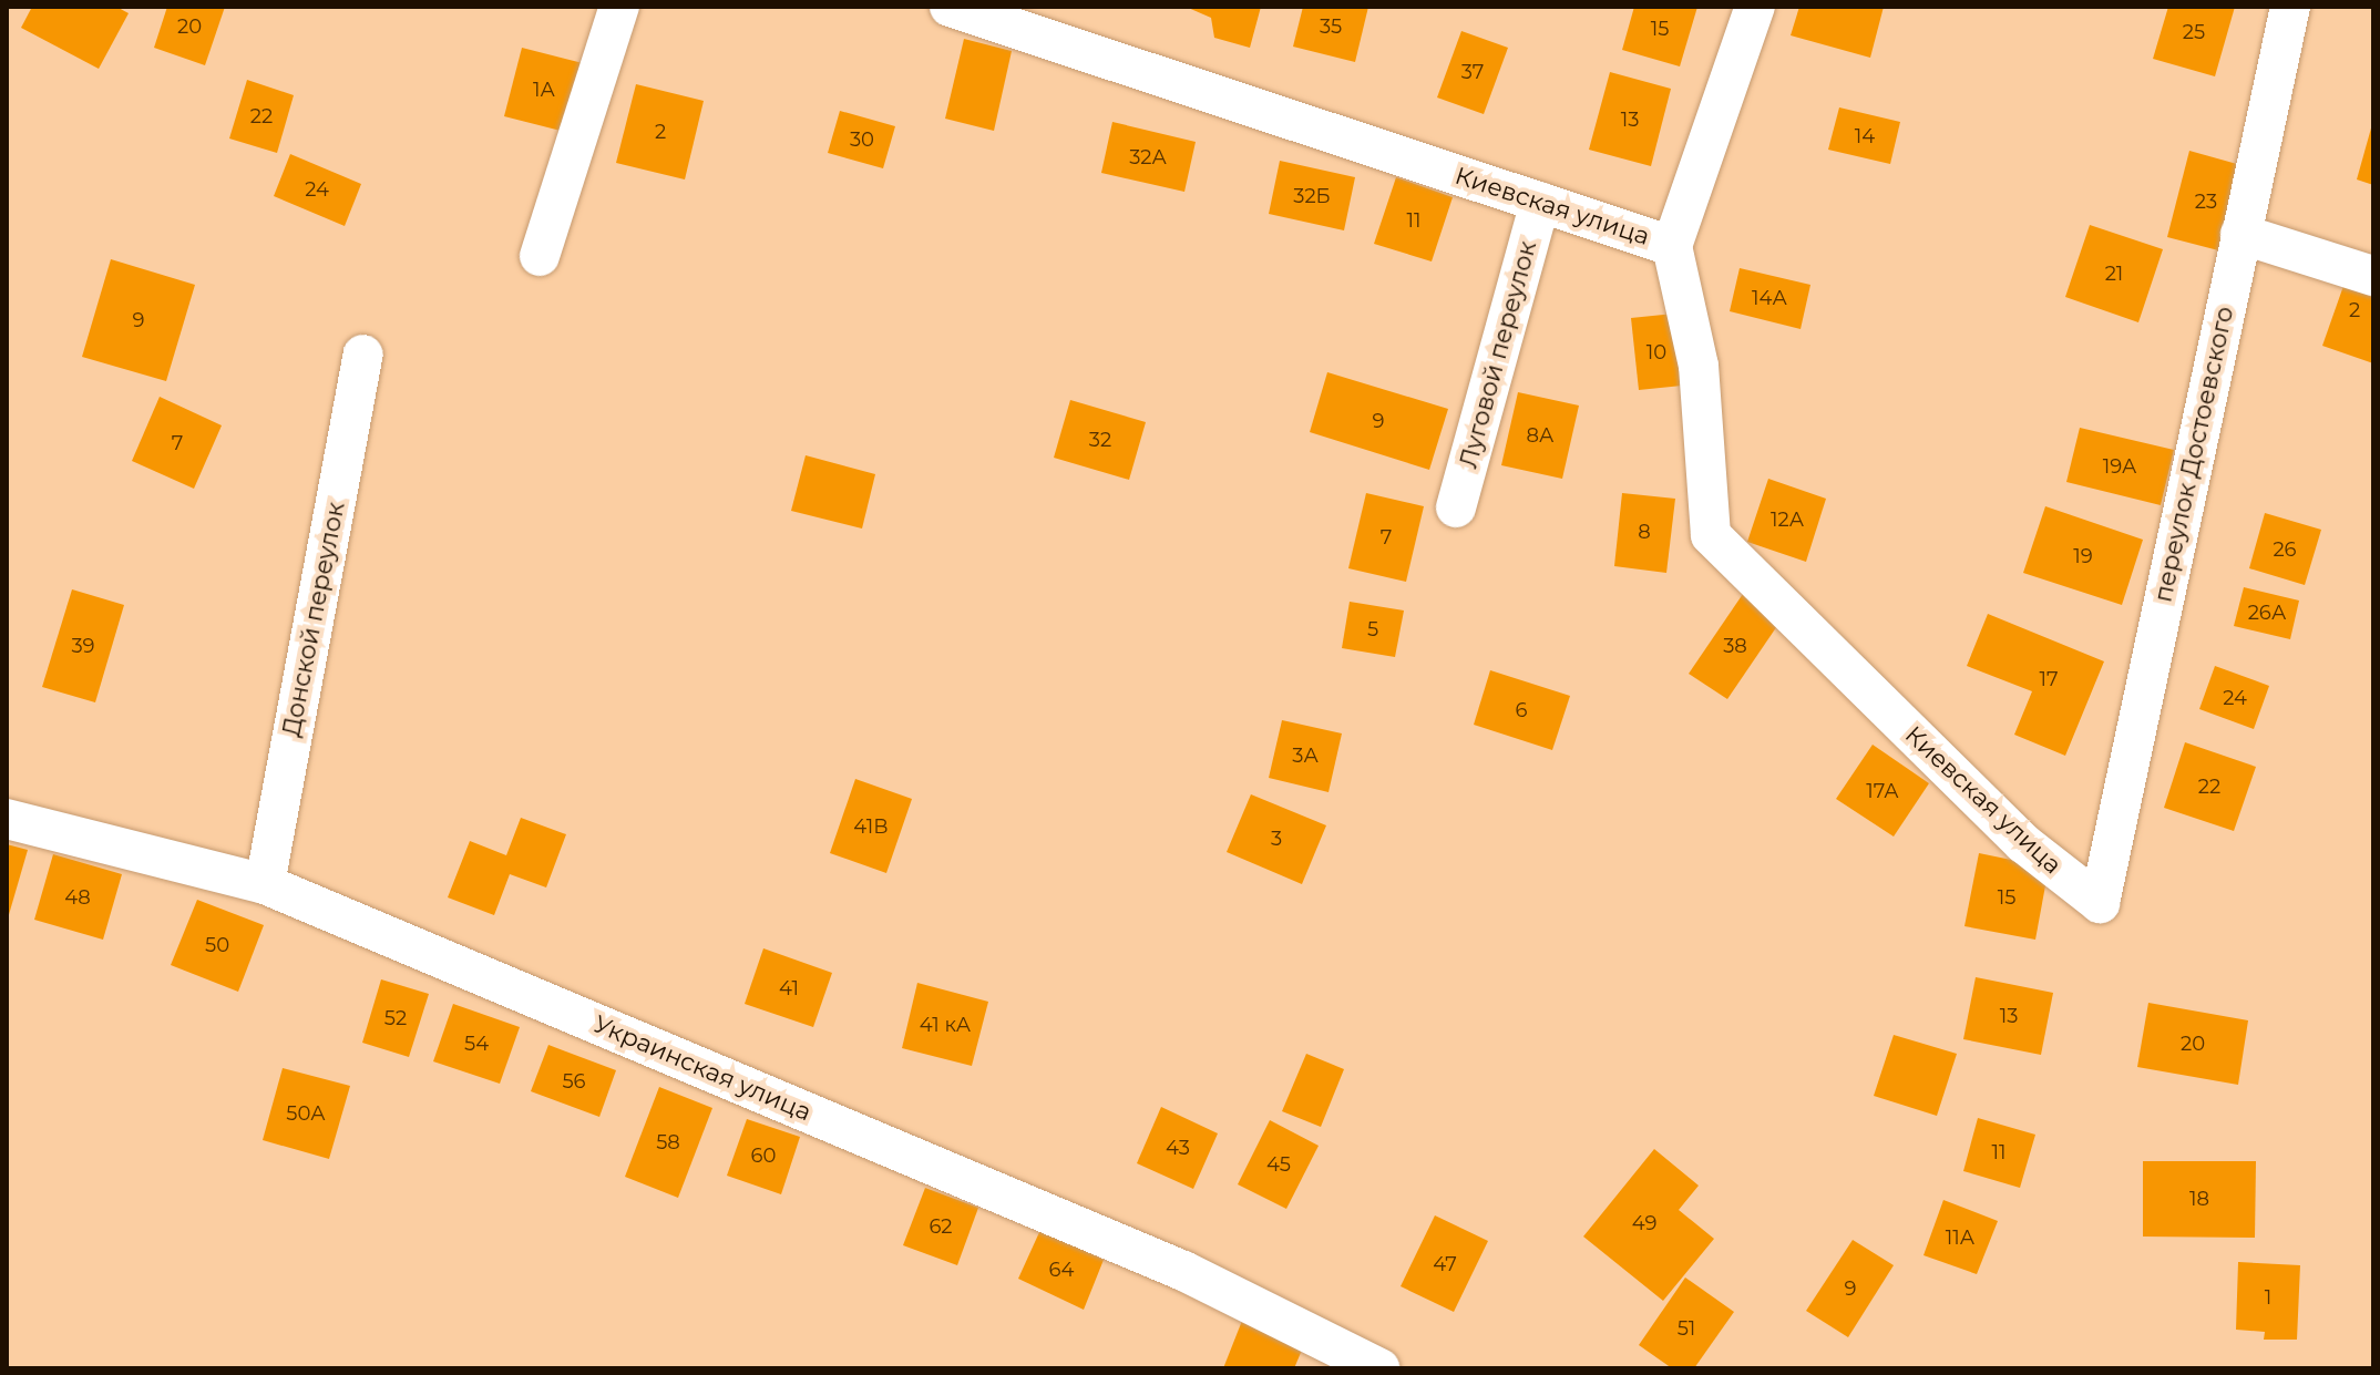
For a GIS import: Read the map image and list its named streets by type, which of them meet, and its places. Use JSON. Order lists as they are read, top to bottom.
{
  "streets": {
    "street": [
      "Киевская улица",
      "Луговой переулок",
      "переулок Достоевского",
      "Донской переулок",
      "Украинская улица"
    ]
  },
  "crossings": [
    ["Киевская улица", "Луговой переулок"],
    ["Киевская улица", "переулок Достоевского"],
    ["Донской переулок", "Украинская улица"]
  ],
  "house_numbers": [
    "20",
    "35",
    "15",
    "25",
    "37",
    "1А",
    "22",
    "13",
    "2",
    "14",
    "30",
    "32А",
    "24",
    "32Б",
    "23",
    "11",
    "21",
    "14А",
    "2",
    "9",
    "10",
    "9",
    "8А",
    "32",
    "7",
    "19А",
    "12А",
    "8",
    "7",
    "26",
    "19",
    "26А",
    "5",
    "39",
    "38",
    "17",
    "24",
    "6",
    "3А",
    "22",
    "17А",
    "41В",
    "3",
    "48",
    "15",
    "50",
    "41",
    "13",
    "52",
    "41 кА",
    "54",
    "20",
    "56",
    "50А",
    "58",
    "43",
    "11",
    "60",
    "45",
    "18",
    "49",
    "62",
    "11А",
    "47",
    "64",
    "9",
    "1",
    "51"
  ]
}
